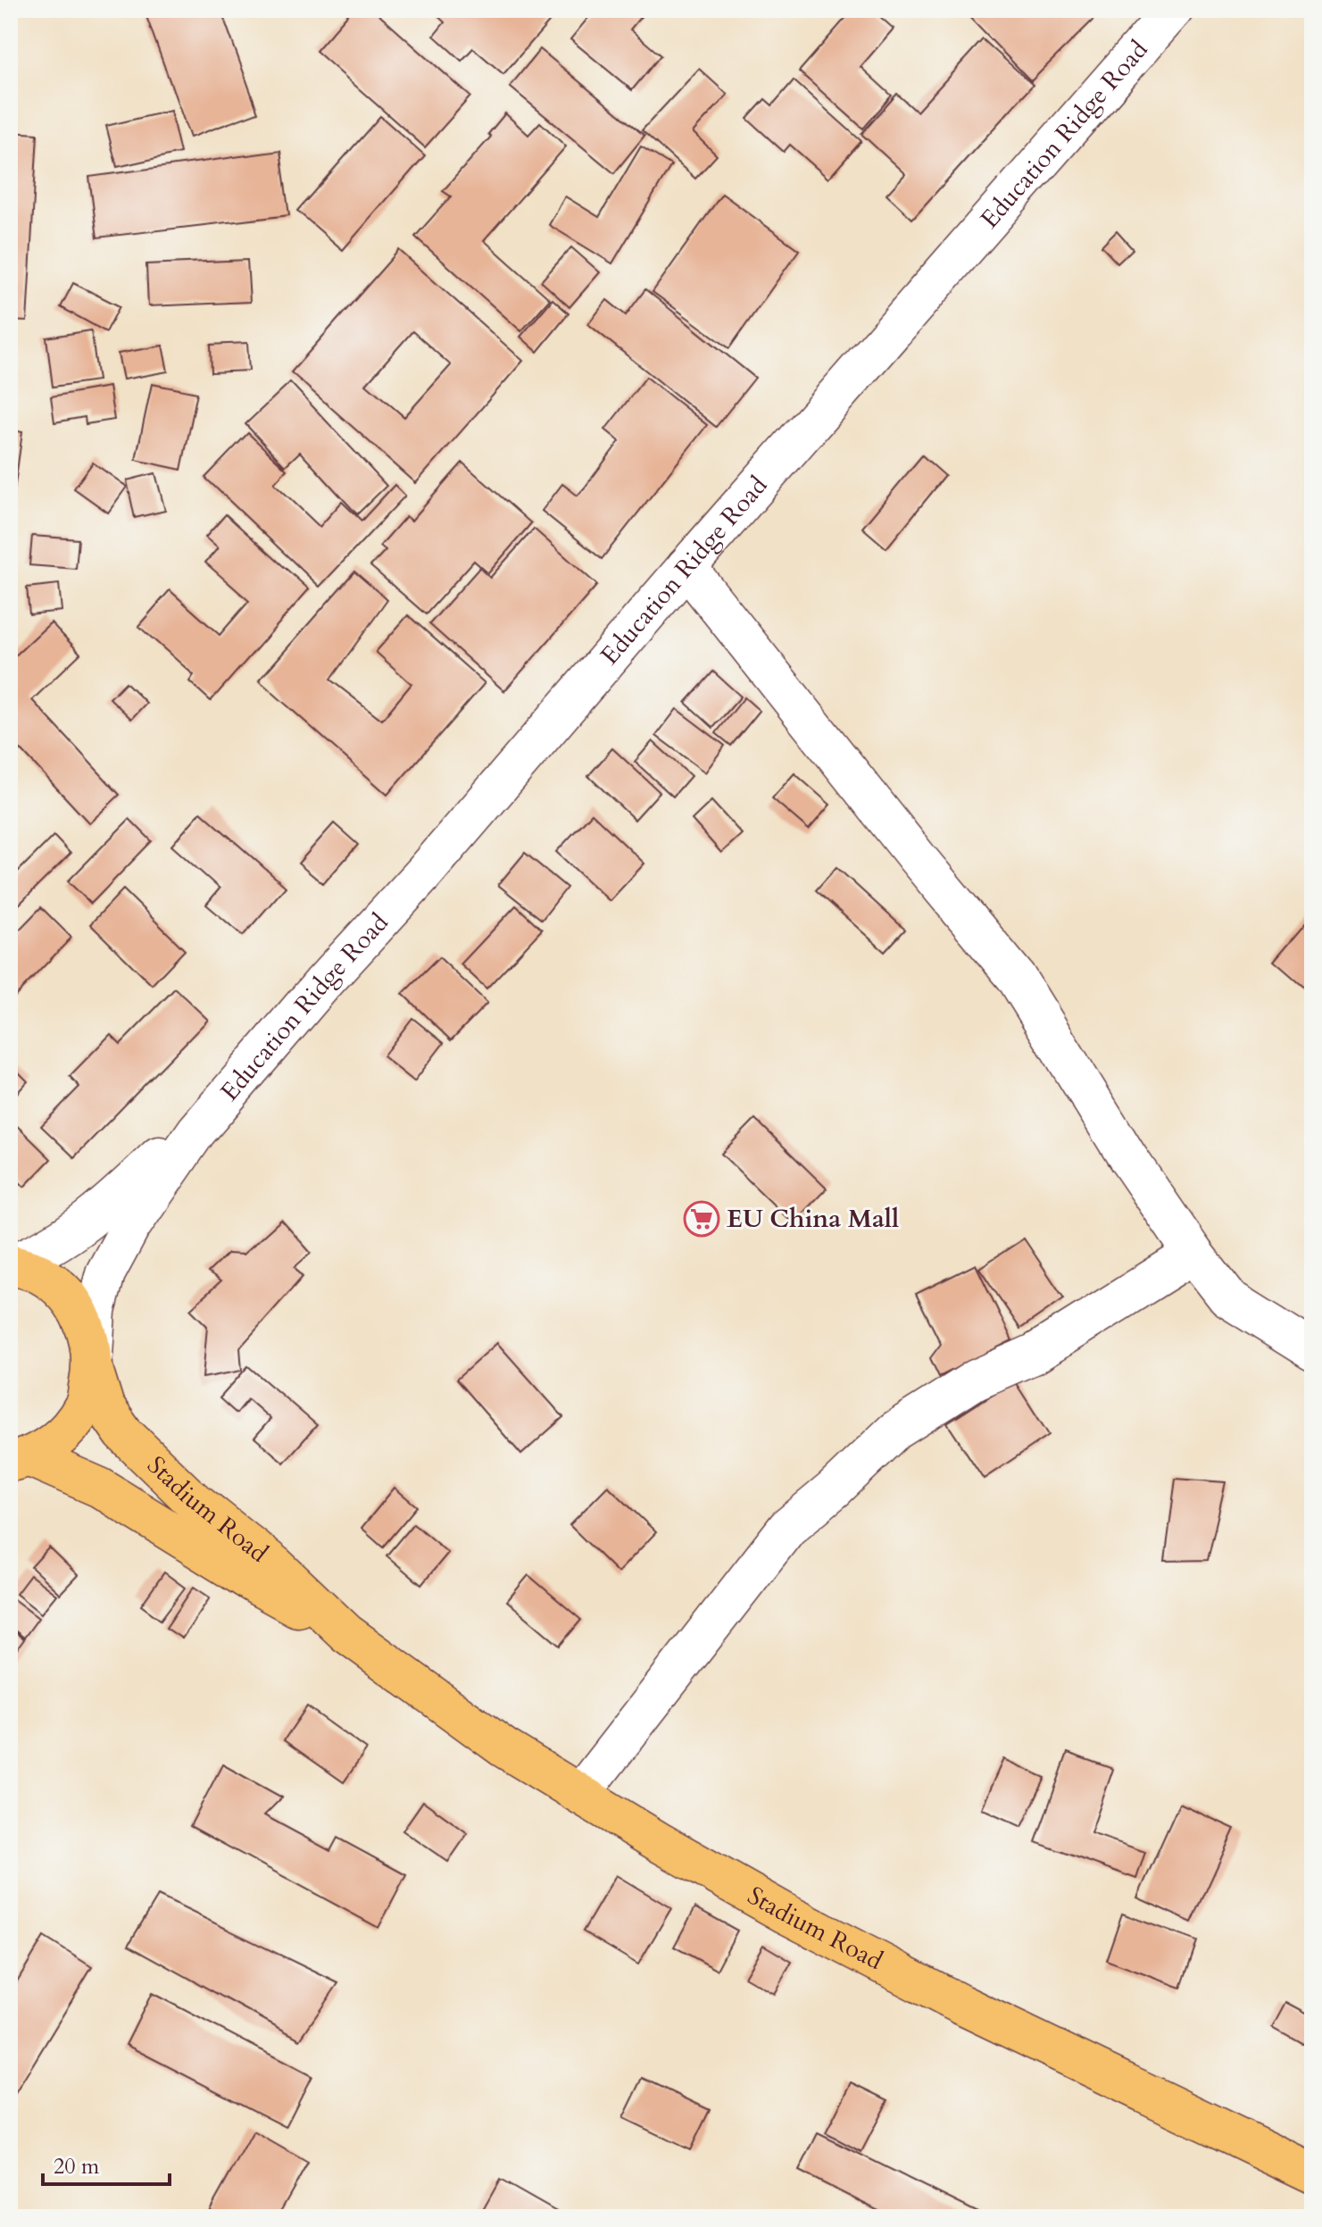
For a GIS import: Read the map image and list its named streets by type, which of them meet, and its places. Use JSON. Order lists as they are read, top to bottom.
{
  "streets": {
    "main road": ["Stadium Road"],
    "street": ["Education Ridge Road"]
  },
  "crossings": [
    ["Education Ridge Road", "Stadium Road"]
  ],
  "places": {
    "supermarket": ["EU China Mall"]
  },
  "scale_bar": "20 m"
}
